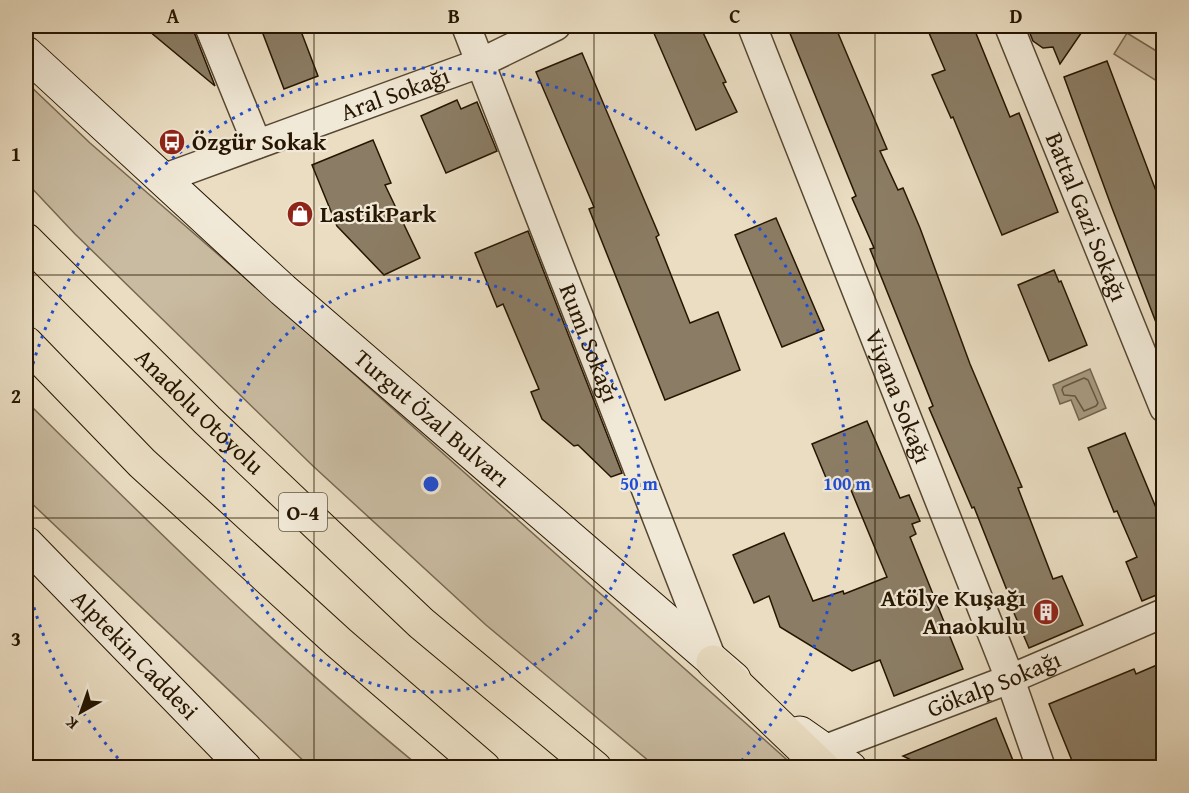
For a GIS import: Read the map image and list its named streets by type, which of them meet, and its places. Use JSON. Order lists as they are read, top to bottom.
{
  "streets": {
    "highway": ["Anadolu Otoyolu", "O-4"],
    "main road": ["Turgut Özal Bulvarı", "Alptekin Caddesi"],
    "street": [
      "Aral Sokağı",
      "Battal Gazi Sokağı",
      "Rumi Sokağı",
      "Viyana Sokağı",
      "Gökalp Sokağı"
    ]
  },
  "crossings": [
    ["Aral Sokağı", "Rumi Sokağı"],
    ["Aral Sokağı", "Turgut Özal Bulvarı"],
    ["Rumi Sokağı", "Turgut Özal Bulvarı"],
    ["Viyana Sokağı", "Gökalp Sokağı"]
  ],
  "places": {
    "bus stop": ["Özgür Sokak"],
    "shop": ["LastikPark"],
    "building": ["Atölye Kuşağı Anaokulu"]
  },
  "north": "bottom left",
  "grid": {
    "columns": [
      "A",
      "B",
      "C",
      "D"
    ],
    "rows": ["1", "2", "3"]
  },
  "rings": ["50 m", "100 m"]
}
